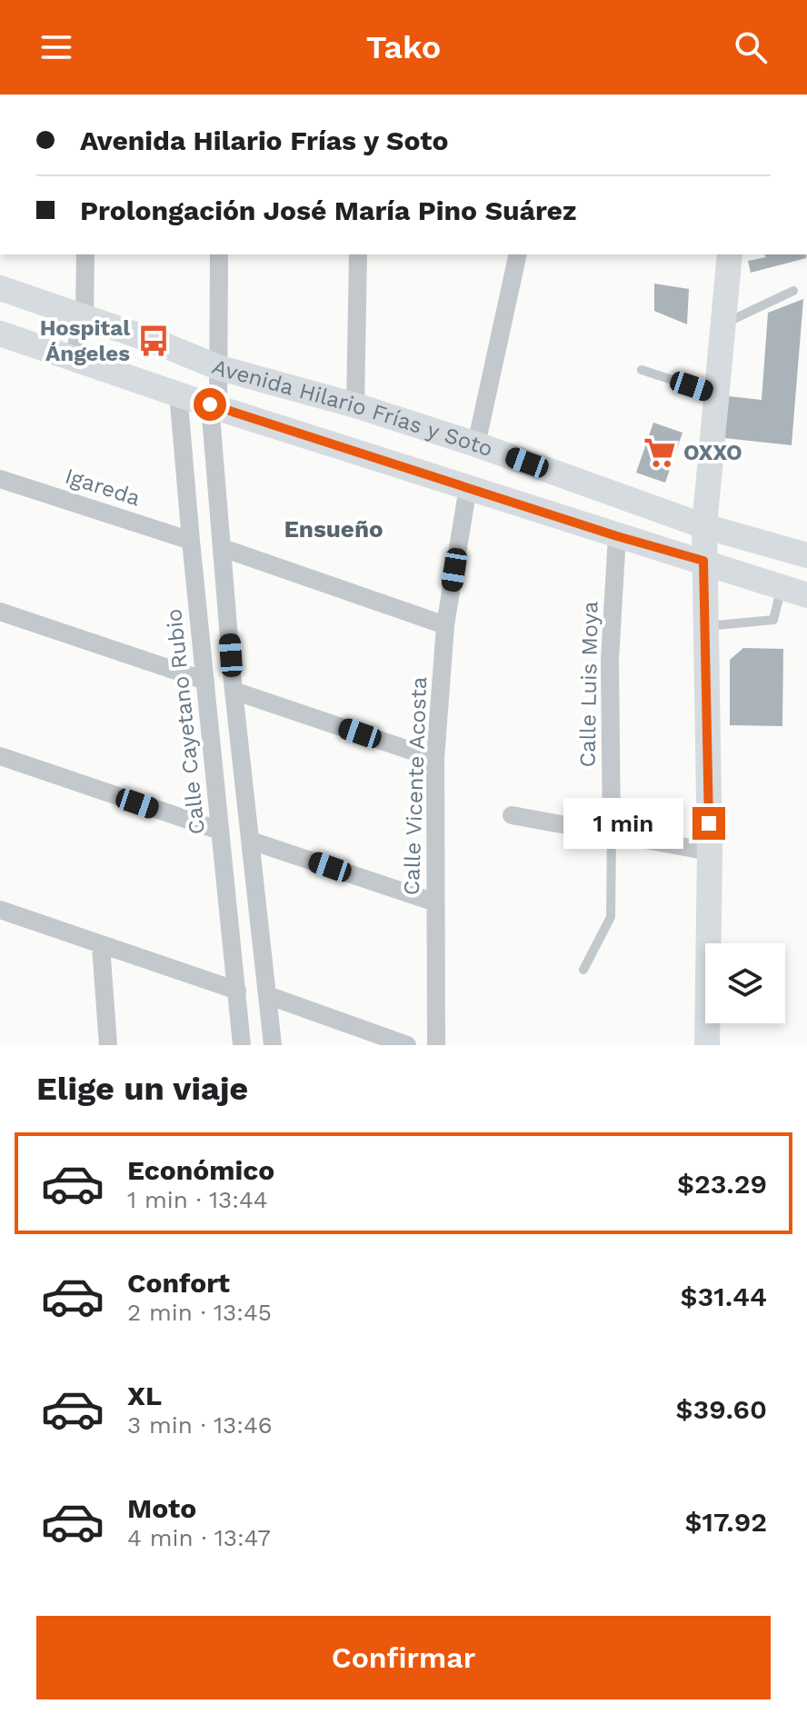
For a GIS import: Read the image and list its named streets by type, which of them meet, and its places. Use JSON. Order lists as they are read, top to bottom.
{
  "streets": {
    "street": [
      "Avenida Hilario Frías y Soto",
      "Igareda",
      "Calle Luis Moya",
      "Calle Cayetano Rubio",
      "Calle Vicente Acosta"
    ]
  },
  "crossings": [
    ["Avenida Hilario Frías y Soto", "Calle Luis Moya"],
    ["Avenida Hilario Frías y Soto", "Calle Cayetano Rubio"],
    ["Avenida Hilario Frías y Soto", "Calle Vicente Acosta"],
    ["Igareda", "Calle Cayetano Rubio"]
  ],
  "districts": ["Ensueño"],
  "places": {
    "bus stop": ["Hospital Ángeles"],
    "supermarket": ["OXXO"]
  },
  "page": {
    "header": "Tako",
    "banner": ["Avenida Hilario Frías y Soto", "Prolongación José María Pino Suárez"],
    "bubble": "1 min",
    "heading": "Elige un viaje",
    "list": [
      {
        "name": "Económico",
        "note": "1 min · 13:44",
        "value": "$23.29"
      },
      {
        "name": "Confort",
        "note": "2 min · 13:45",
        "value": "$31.44"
      },
      {
        "name": "XL",
        "note": "3 min · 13:46",
        "value": "$39.60"
      },
      {
        "name": "Moto",
        "note": "4 min · 13:47",
        "value": "$17.92"
      }
    ],
    "buttons": "Confirmar"
  }
}
